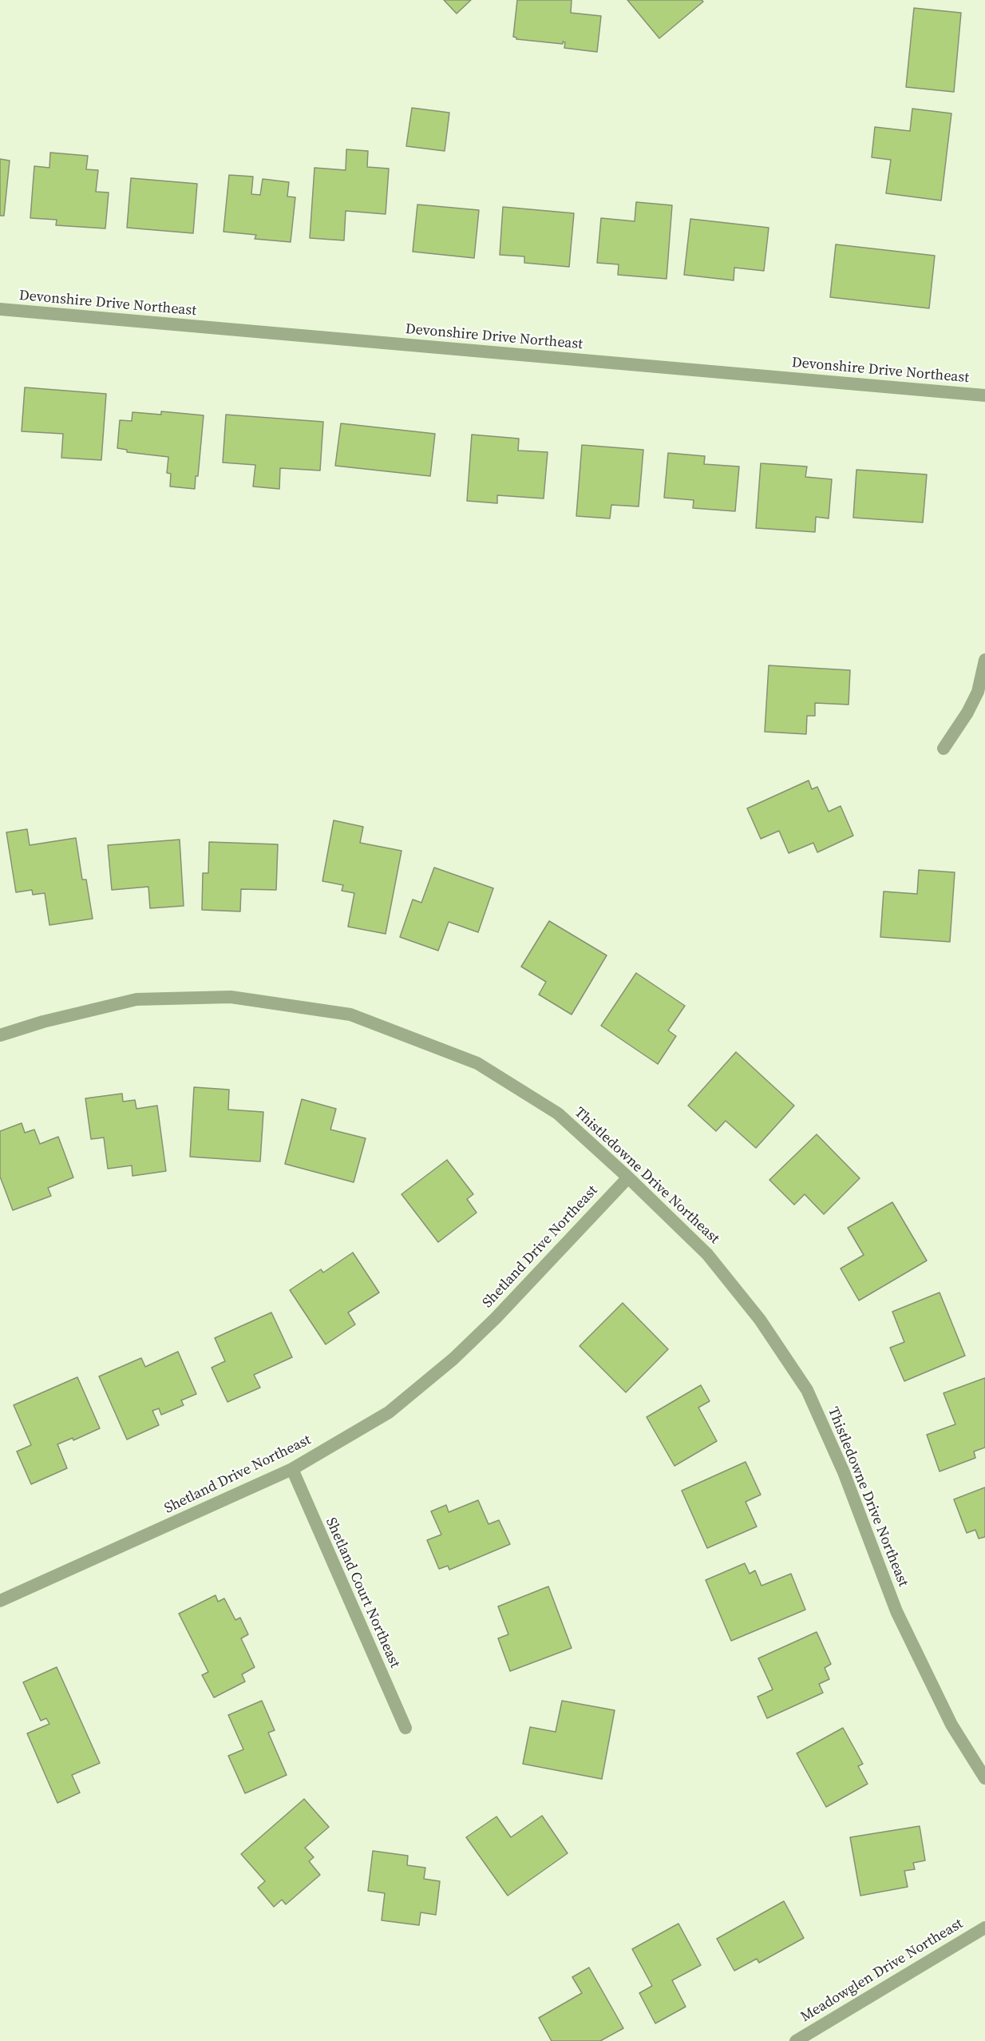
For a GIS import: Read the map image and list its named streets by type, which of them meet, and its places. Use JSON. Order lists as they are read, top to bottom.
{
  "streets": {
    "street": [
      "Devonshire Drive Northeast",
      "Thistledowne Drive Northeast",
      "Shetland Drive Northeast",
      "Shetland Court Northeast",
      "Meadowglen Drive Northeast"
    ]
  },
  "crossings": [
    ["Thistledowne Drive Northeast", "Shetland Drive Northeast"],
    ["Shetland Drive Northeast", "Shetland Court Northeast"]
  ]
}
